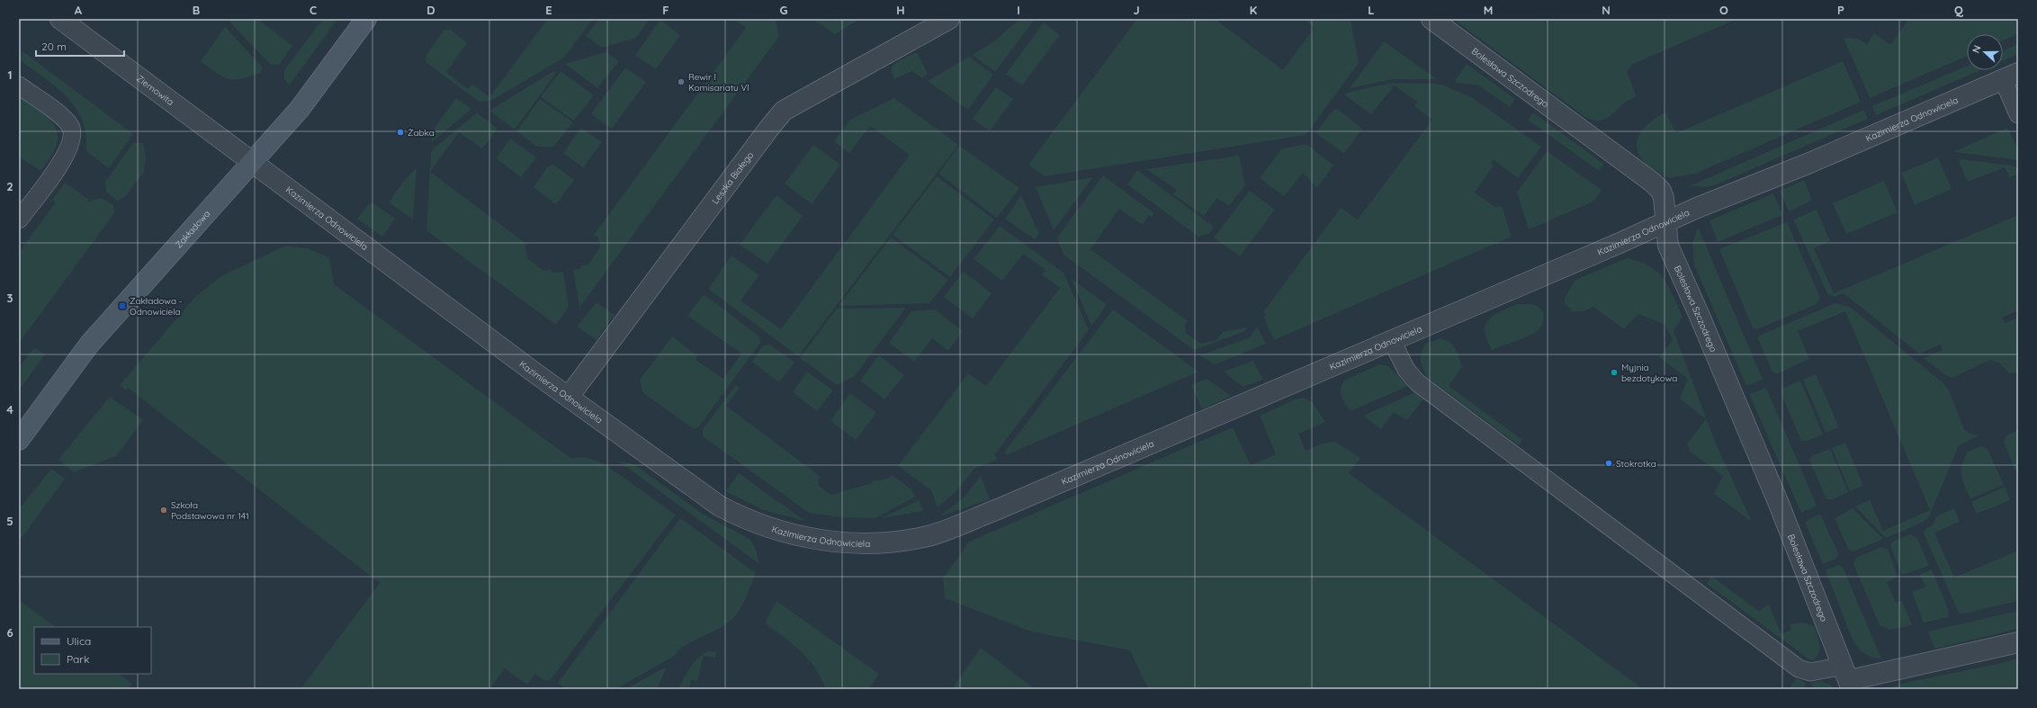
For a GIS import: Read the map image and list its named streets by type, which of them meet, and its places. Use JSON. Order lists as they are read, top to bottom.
{
  "streets": {
    "street": [
      "Bolesława Szczodrego",
      "Ziemowita",
      "Kazimierza Odnowiciela",
      "Leszka Białego",
      "Zakładowa"
    ]
  },
  "crossings": [
    ["Bolesława Szczodrego", "Kazimierza Odnowiciela"],
    ["Ziemowita", "Kazimierza Odnowiciela"],
    ["Ziemowita", "Zakładowa"],
    ["Kazimierza Odnowiciela", "Leszka Białego"],
    ["Kazimierza Odnowiciela", "Zakładowa"]
  ],
  "places": {
    "other": [
      "Rewir I Komisariatu VI",
      "Żabka",
      "Myjnia bezdotykowa",
      "Stokrotka",
      "Szkoła Podstawowa nr 141"
    ],
    "transit": ["Zakładowa - Odnowiciela"]
  },
  "legend": ["Ulica", "Park"],
  "scale_bar": "20 m",
  "north": "left",
  "grid": {
    "columns": [
      "A",
      "B",
      "C",
      "D",
      "E",
      "F",
      "G",
      "H",
      "I",
      "J",
      "K",
      "L",
      "M",
      "N",
      "O",
      "P",
      "Q"
    ],
    "rows": [
      "1",
      "2",
      "3",
      "4",
      "5",
      "6"
    ]
  }
}
